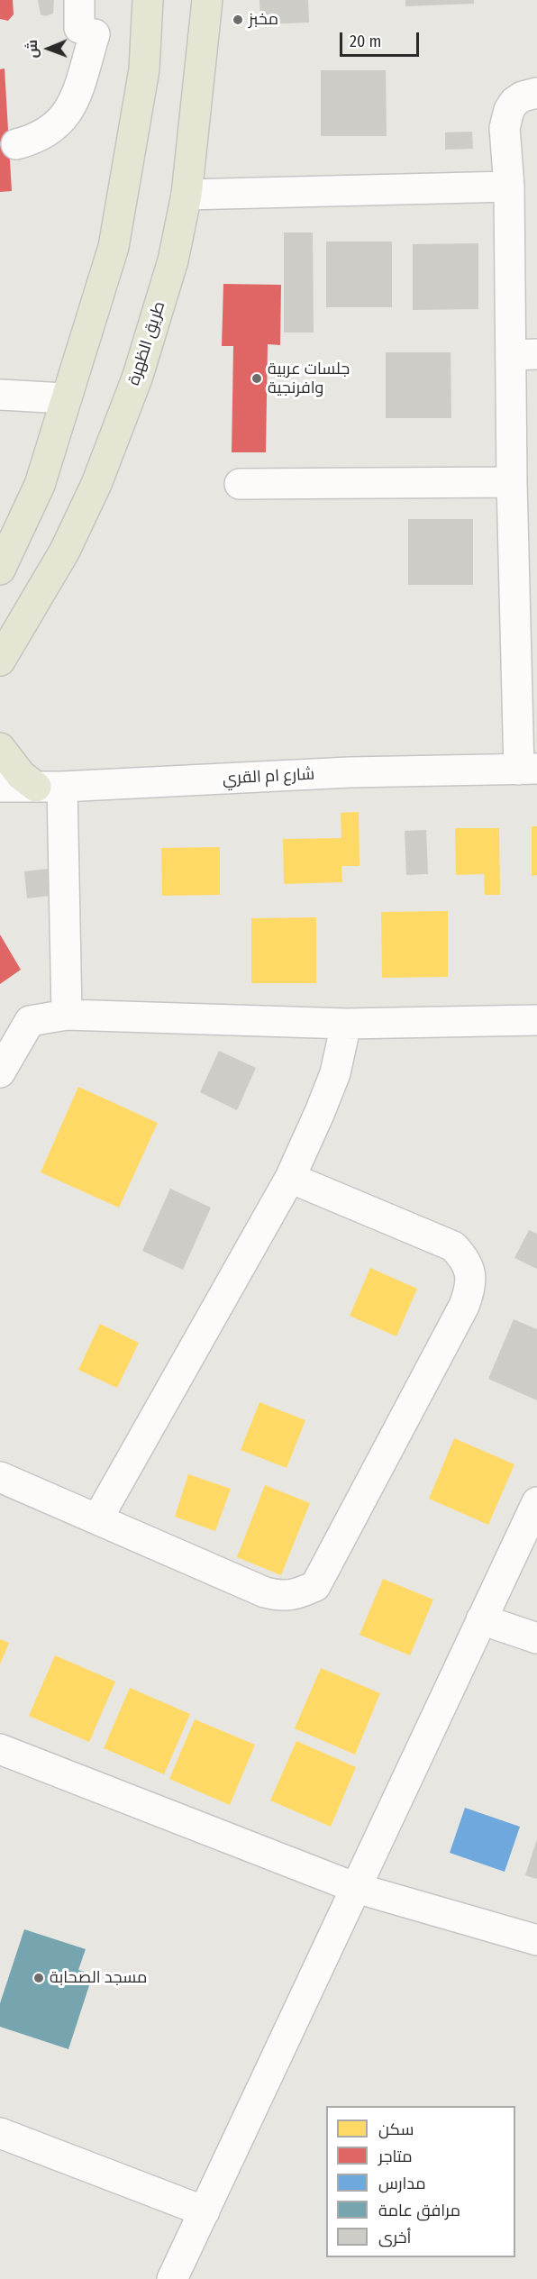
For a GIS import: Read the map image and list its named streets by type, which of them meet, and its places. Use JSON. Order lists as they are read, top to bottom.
{
  "streets": {
    "main road": ["طريق الظهرة"],
    "street": ["شارع ام القري"]
  },
  "places": ["مخبز", "جلسات عربية وافرنجية", "مسجد الصحابة"],
  "legend": [
    "سكن",
    "متاجر",
    "مدارس",
    "مرافق عامة",
    "أخرى"
  ],
  "scale_bar": "20 m",
  "north": "left"
}
